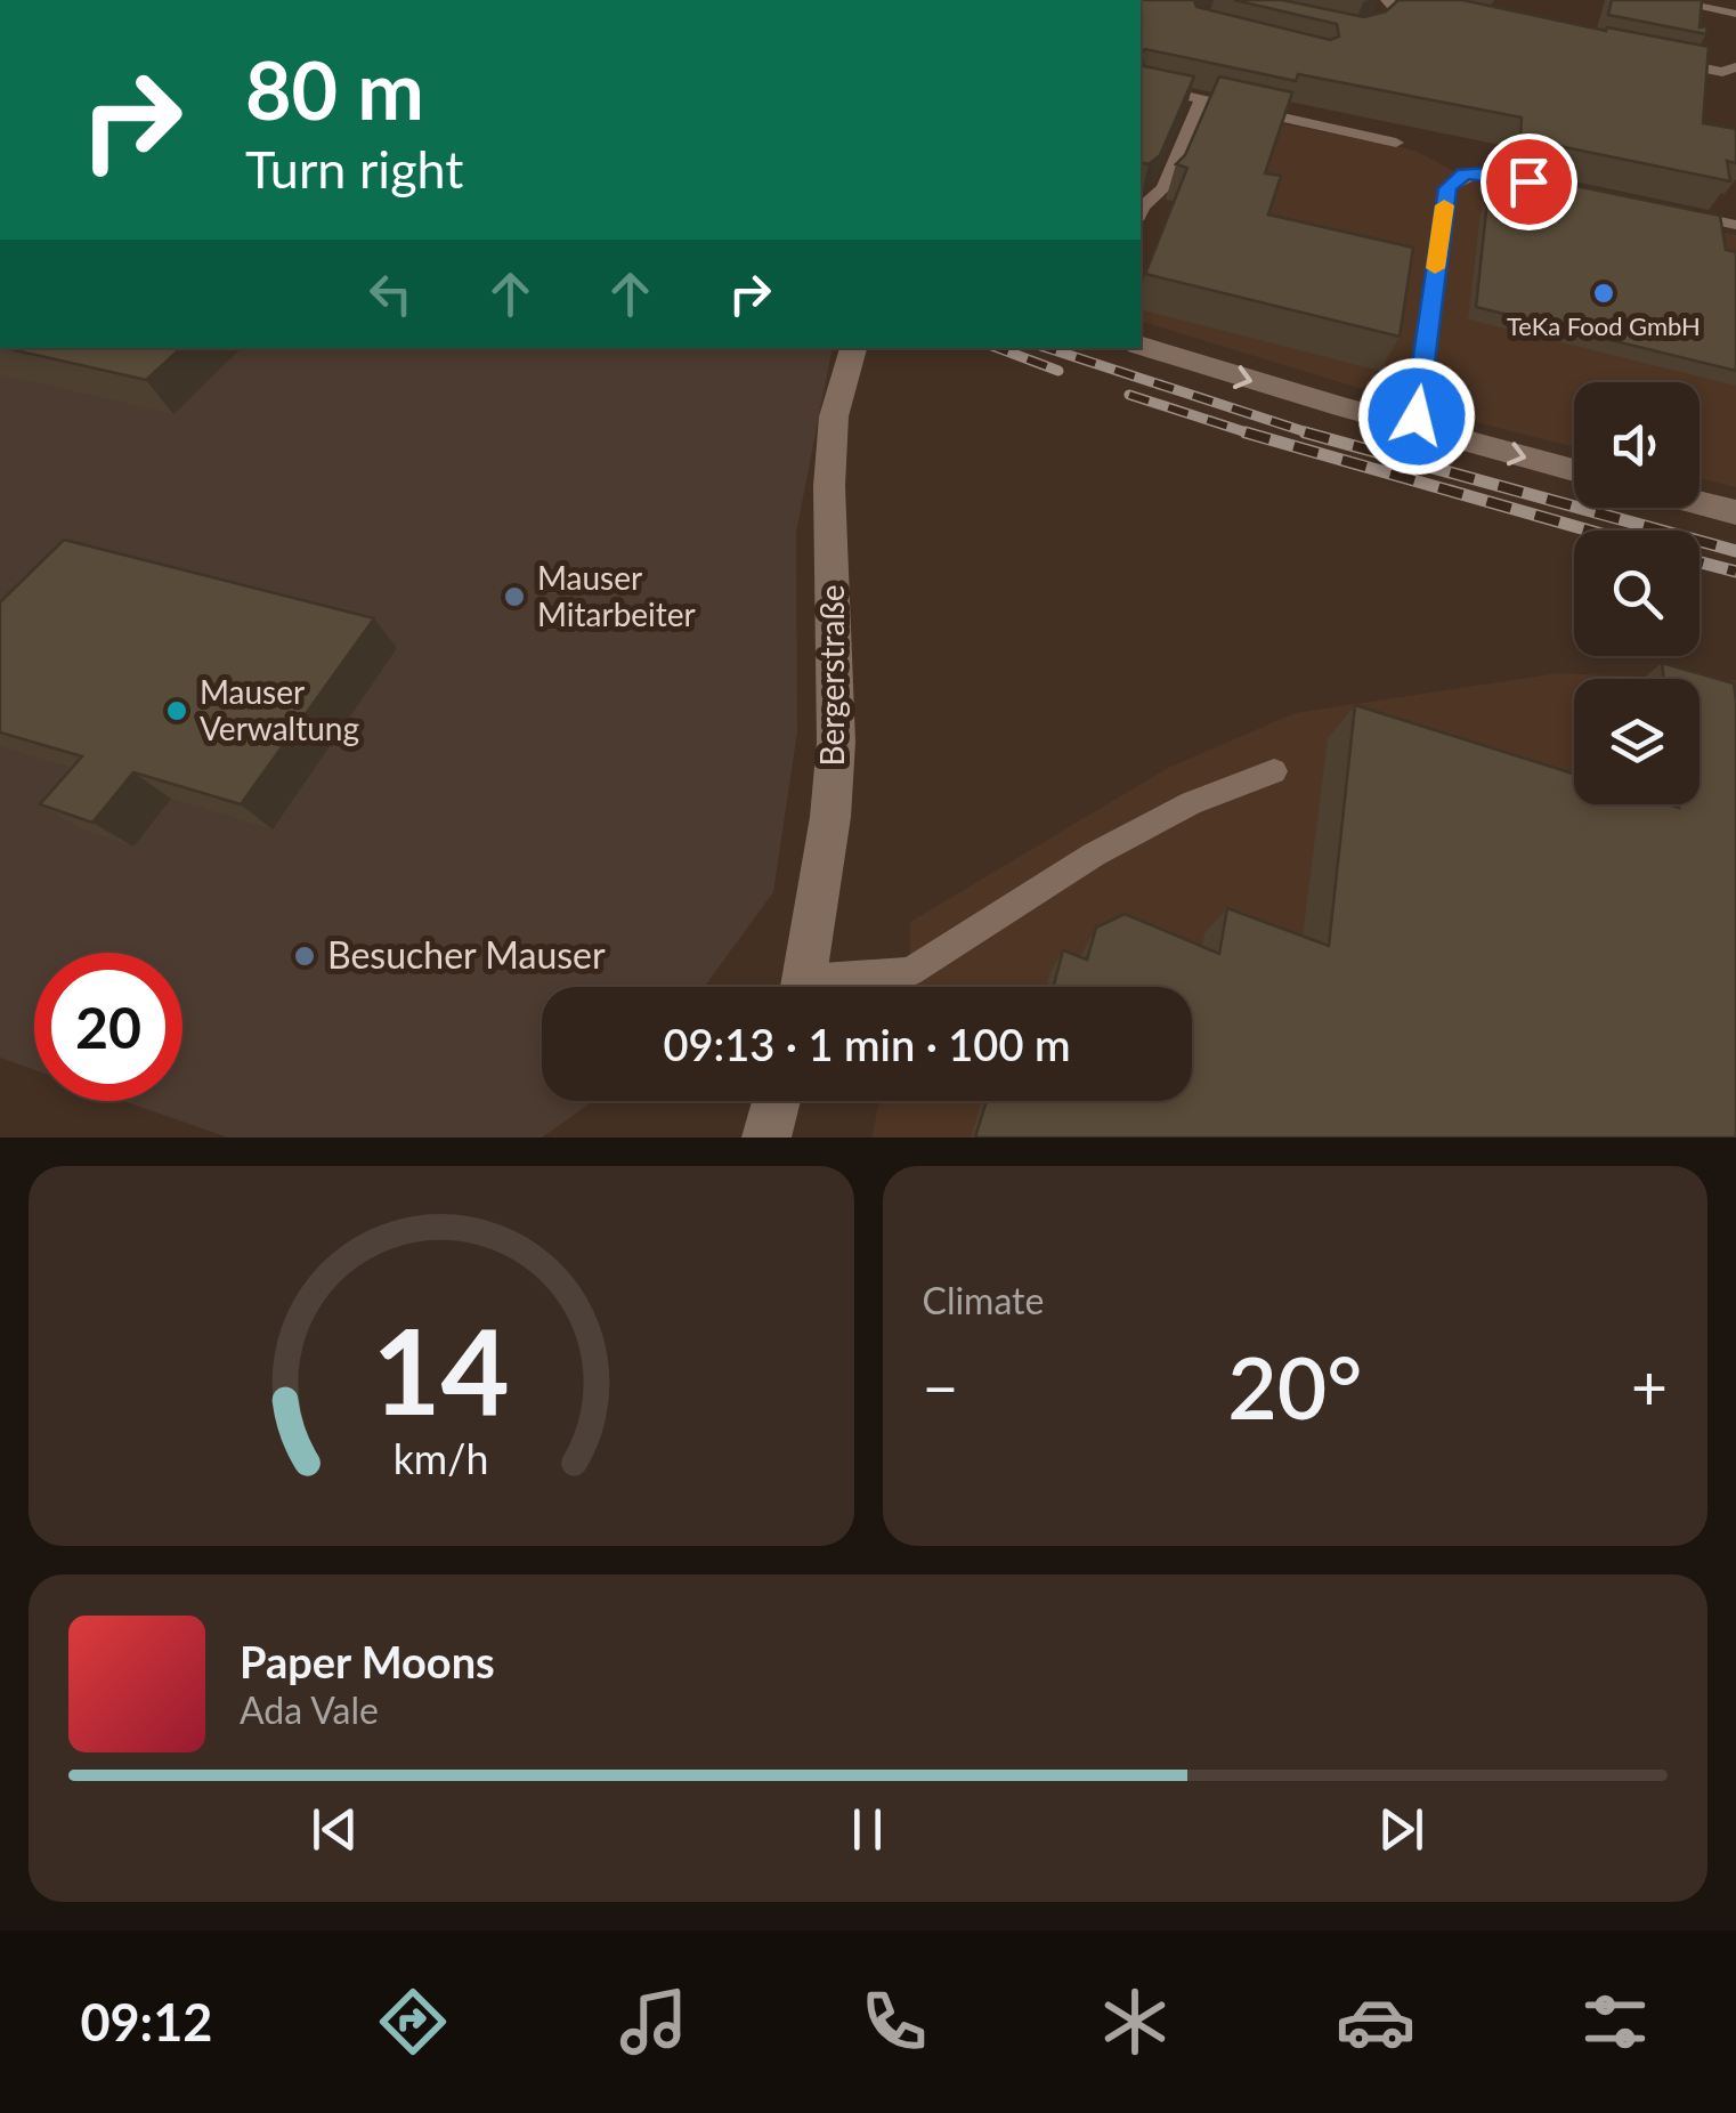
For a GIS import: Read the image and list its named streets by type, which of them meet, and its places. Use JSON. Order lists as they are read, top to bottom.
{
  "streets": {
    "street": ["Bergerstraße"]
  },
  "places": [
    "TeKa Food GmbH",
    "Mauser Mitarbeiter",
    "Mauser Verwaltung",
    "Besucher Mauser"
  ],
  "page": {
    "turn": ["80 m", "Turn right"],
    "limit": "20",
    "trip": "09:13 · 1 min · 100 m",
    "tile": "Climate",
    "heat": ["−", "20°", "+"],
    "song": ["Paper Moons", "Ada Vale"],
    "tabs": "09:12",
    "gauge": ["14", "km/h"]
  }
}
